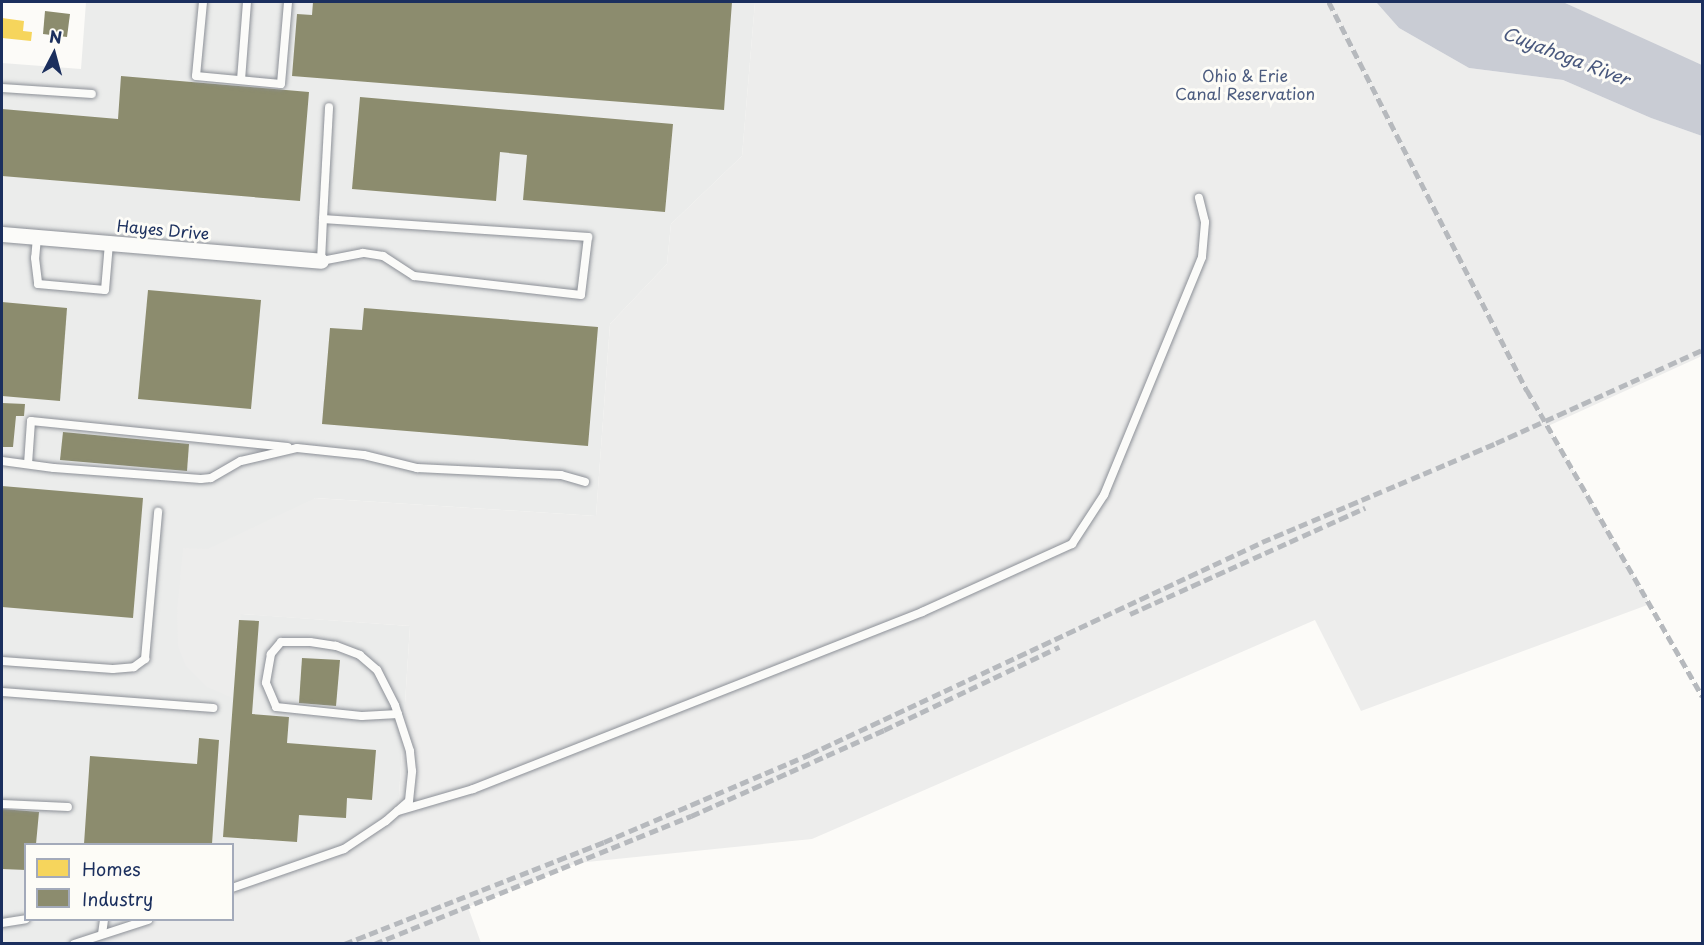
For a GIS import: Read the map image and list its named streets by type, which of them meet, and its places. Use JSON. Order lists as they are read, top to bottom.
{
  "streets": {
    "street": ["Hayes Drive"]
  },
  "water": ["Cuyahoga River"],
  "parks": ["Ohio & Erie Canal Reservation"],
  "legend": ["Homes", "Industry"],
  "north": "top"
}
